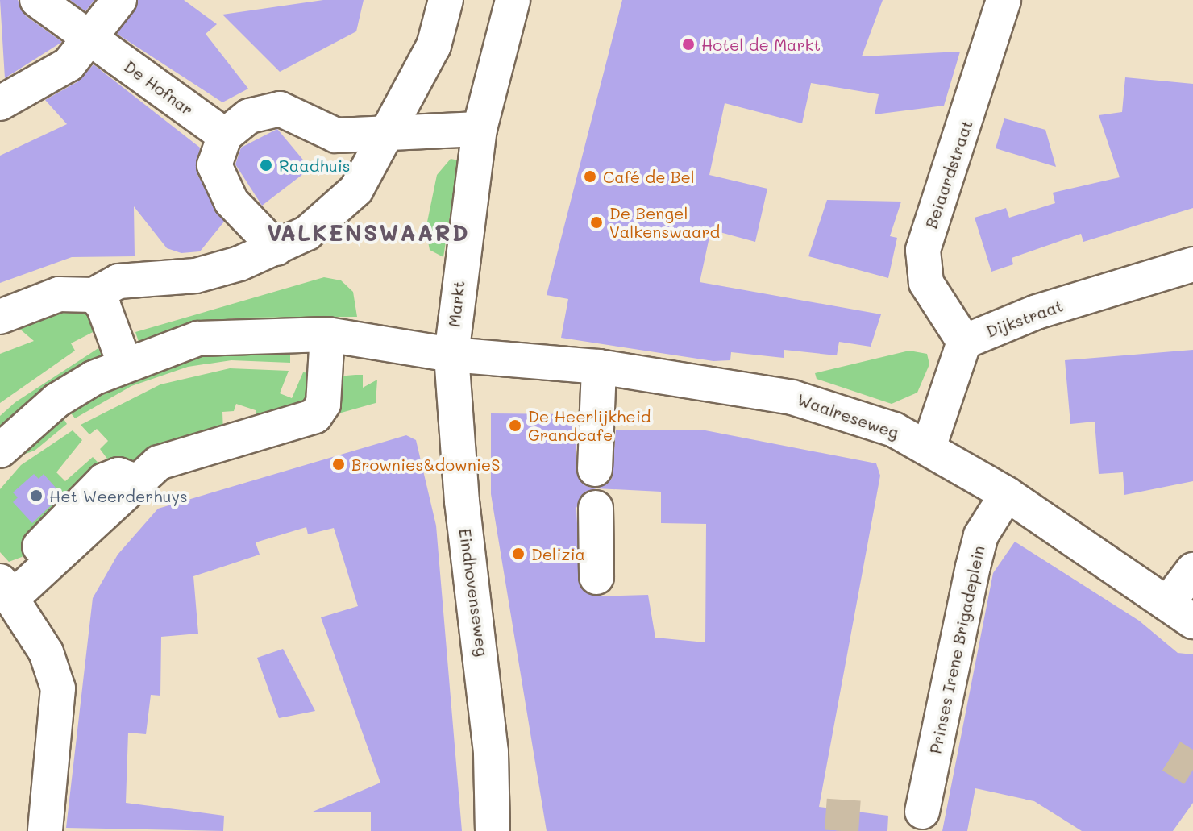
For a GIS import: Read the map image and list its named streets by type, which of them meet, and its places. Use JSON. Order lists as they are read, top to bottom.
{
  "streets": {
    "street": [
      "De Hofnar",
      "Beiaardstraat",
      "Markt",
      "Dijkstraat",
      "Waalreseweg",
      "Eindhovenseweg",
      "Prinses Irene Brigadeplein"
    ]
  },
  "crossings": [
    ["Beiaardstraat", "Dijkstraat"],
    ["Markt", "Waalreseweg"],
    ["Markt", "Eindhovenseweg"],
    ["Waalreseweg", "Eindhovenseweg"],
    ["Waalreseweg", "Prinses Irene Brigadeplein"]
  ],
  "districts": ["VALKENSWAARD"],
  "places": [
    "Hotel de Markt",
    "Raadhuis",
    "Café de Bel",
    "De Bengel Valkenswaard",
    "De Heerlijkheid Grandcafe",
    "Brownies&downieS",
    "Het Weerderhuys",
    "Delizia"
  ]
}
